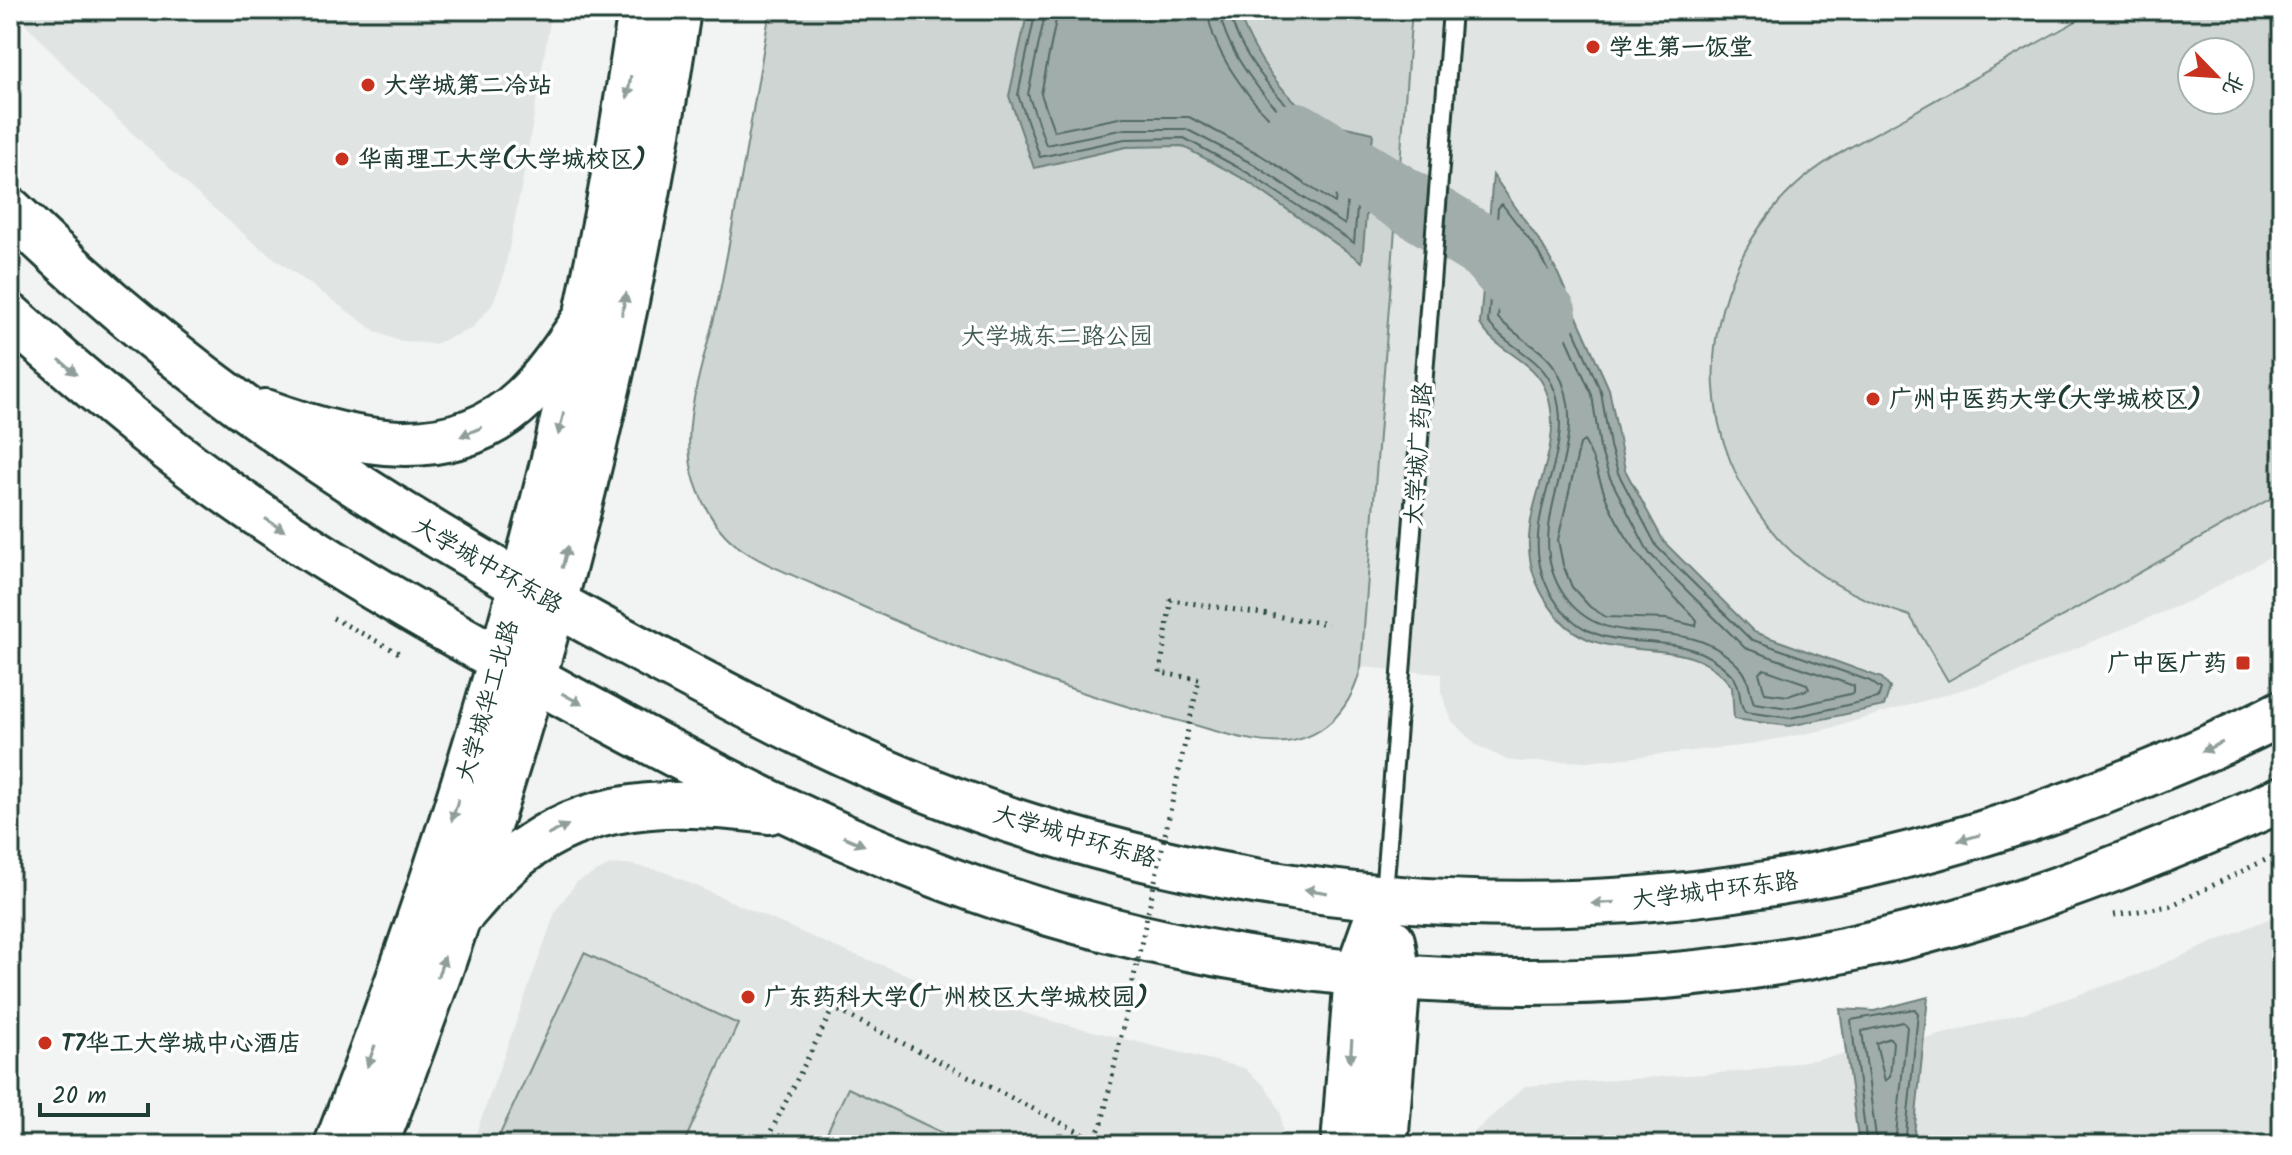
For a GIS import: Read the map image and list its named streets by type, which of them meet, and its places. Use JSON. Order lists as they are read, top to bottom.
{
  "streets": {
    "main road": ["大学城广药路", "大学城中环东路", "大学城华工北路"]
  },
  "crossings": [
    ["大学城广药路", "大学城中环东路"],
    ["大学城中环东路", "大学城华工北路"]
  ],
  "parks": ["大学城东二路公园"],
  "places": {
    "other": [
      "学生第一饭堂",
      "大学城第二冷站",
      "华南理工大学(大学城校区)",
      "广州中医药大学(大学城校区)",
      "广东药科大学(广州校区大学城校园)",
      "T7华工大学城中心酒店"
    ],
    "transit": ["广中医广药"]
  },
  "scale_bar": "20 m",
  "north": "bottom right"
}
